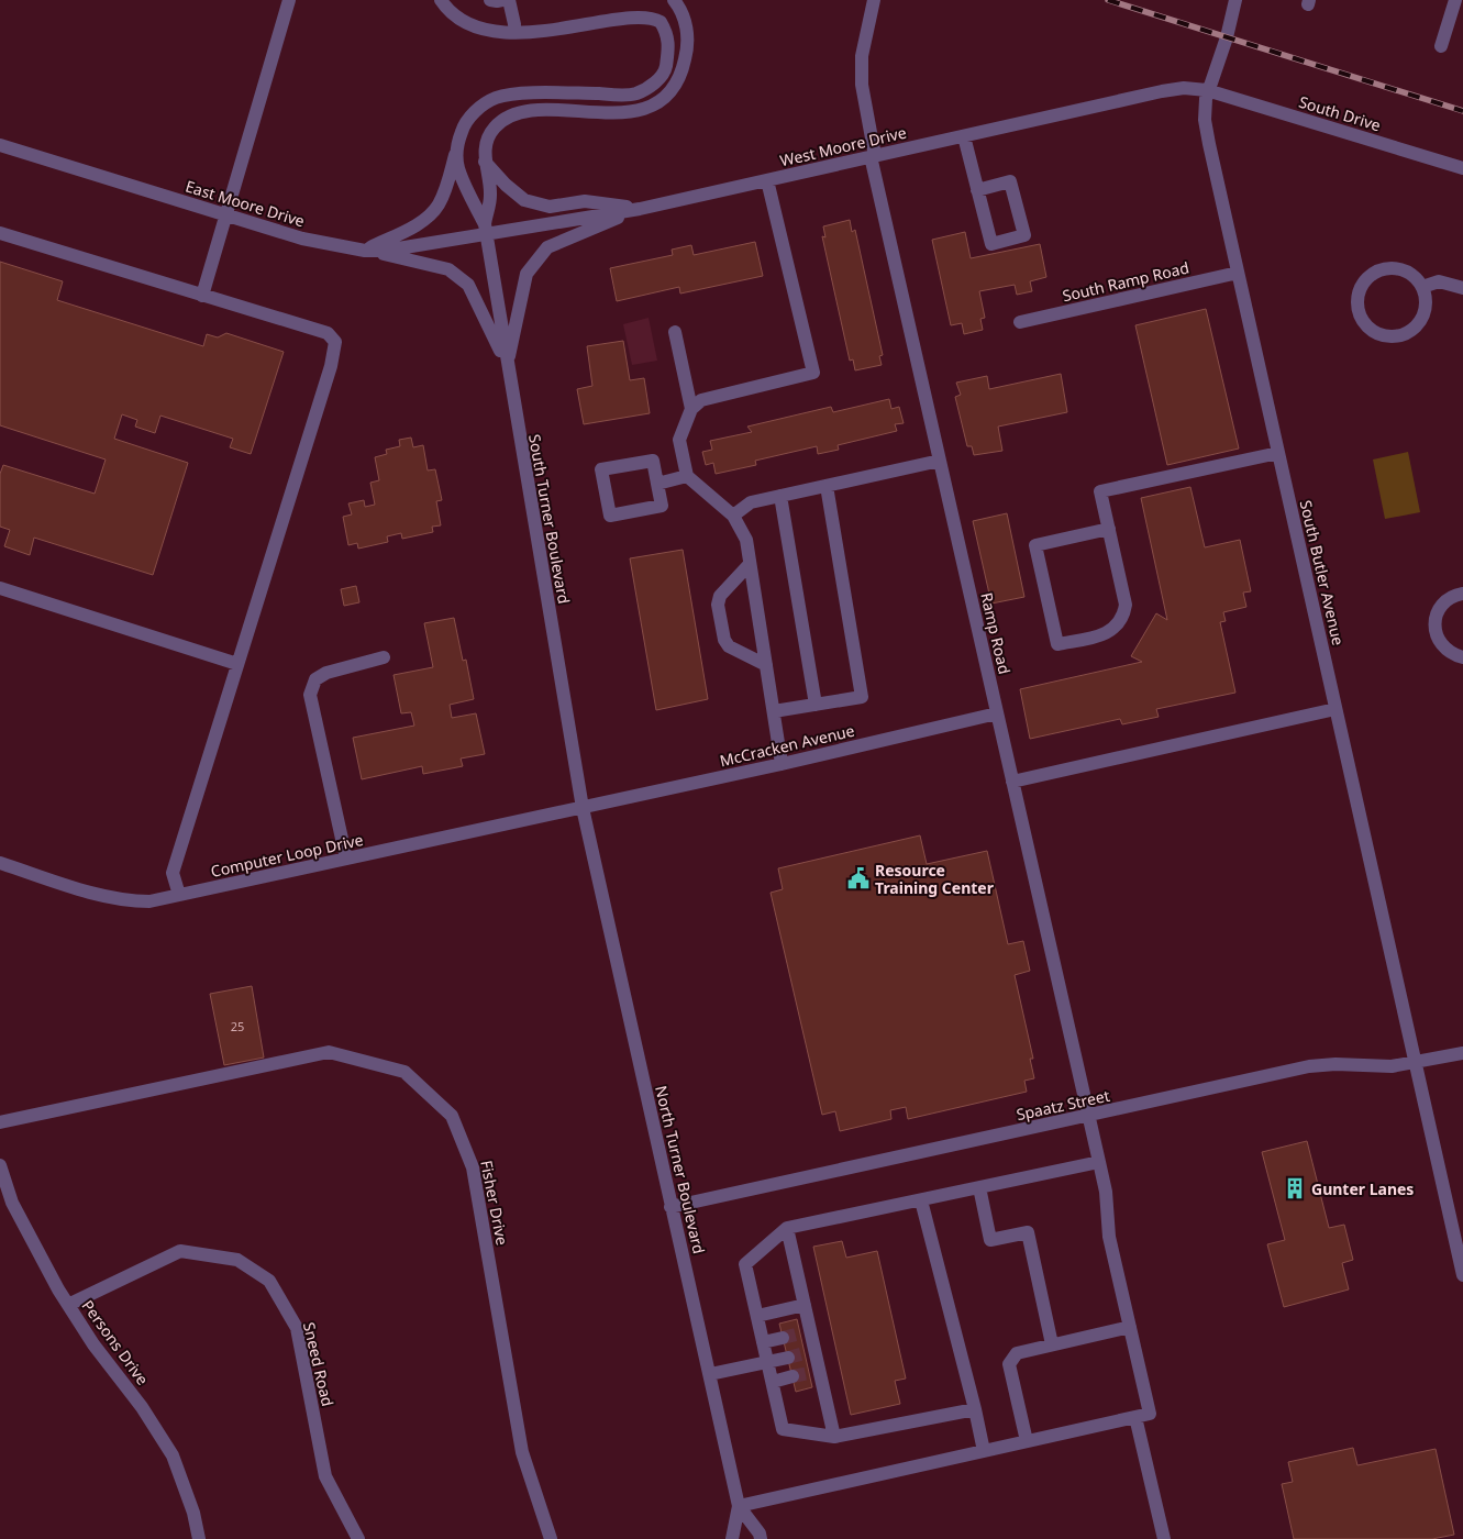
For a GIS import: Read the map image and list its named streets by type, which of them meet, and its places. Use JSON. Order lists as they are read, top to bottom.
{
  "streets": {
    "street": [
      "South Drive",
      "West Moore Drive",
      "East Moore Drive",
      "South Ramp Road",
      "South Turner Boulevard",
      "South Butler Avenue",
      "Ramp Road",
      "McCracken Avenue",
      "Computer Loop Drive",
      "Spaatz Street",
      "North Turner Boulevard",
      "Fisher Drive",
      "Persons Drive",
      "Sneed Road"
    ]
  },
  "crossings": [
    ["South Drive", "West Moore Drive"],
    ["South Drive", "South Butler Avenue"],
    ["West Moore Drive", "East Moore Drive"],
    ["West Moore Drive", "South Turner Boulevard"],
    ["West Moore Drive", "South Butler Avenue"],
    ["West Moore Drive", "Ramp Road"],
    ["East Moore Drive", "South Turner Boulevard"],
    ["South Ramp Road", "South Butler Avenue"],
    ["South Turner Boulevard", "McCracken Avenue"],
    ["South Turner Boulevard", "Computer Loop Drive"],
    ["South Turner Boulevard", "North Turner Boulevard"],
    ["South Butler Avenue", "Spaatz Street"],
    ["Ramp Road", "McCracken Avenue"],
    ["Ramp Road", "Spaatz Street"],
    ["McCracken Avenue", "Computer Loop Drive"],
    ["McCracken Avenue", "North Turner Boulevard"],
    ["Computer Loop Drive", "North Turner Boulevard"],
    ["Spaatz Street", "North Turner Boulevard"],
    ["Persons Drive", "Sneed Road"]
  ],
  "places": {
    "public building": ["Resource Training Center"],
    "building": ["Gunter Lanes"]
  },
  "house_numbers": ["25"]
}
